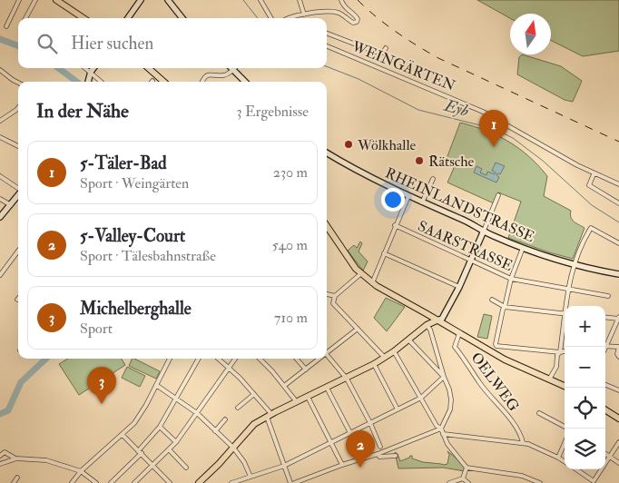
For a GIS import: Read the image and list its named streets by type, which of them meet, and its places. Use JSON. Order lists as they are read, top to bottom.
{
  "streets": {
    "main road": ["RHEINLANDSTRASSE"],
    "street": ["WEINGÄRTEN", "SAARSTRASSE", "OELWEG"]
  },
  "water": ["Eyb"],
  "places": ["Wölkhalle", "Rätsche"],
  "north": "top",
  "page": {
    "search": "Hier suchen",
    "heading": ["In der Nähe", "3 Ergebnisse"],
    "pins": ["1", "3", "2"],
    "list": [
      {
        "mark": "1",
        "name": "5-Täler-Bad",
        "note": "Sport · Weingärten",
        "value": "230 m"
      },
      {
        "mark": "2",
        "name": "5-Valley-Court",
        "note": "Sport · Tälesbahnstraße",
        "value": "540 m"
      },
      {
        "mark": "3",
        "name": "Michelberghalle",
        "note": "Sport",
        "value": "710 m"
      }
    ],
    "map_buttons": ["+", "−"]
  }
}
